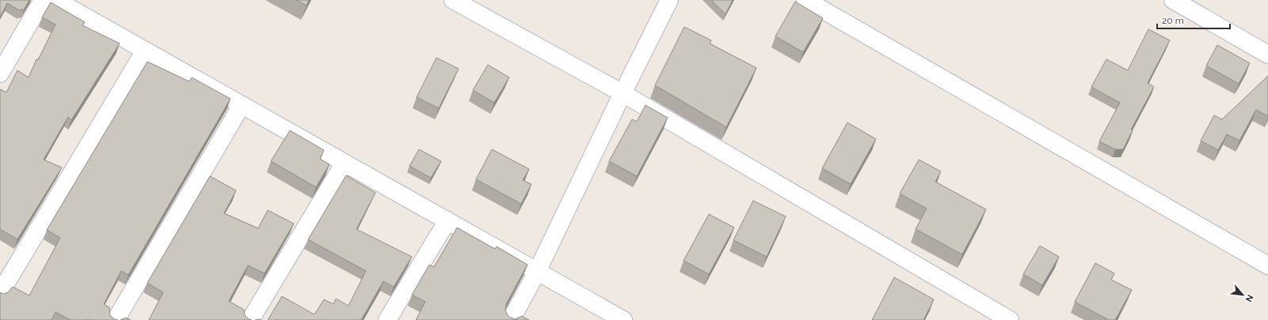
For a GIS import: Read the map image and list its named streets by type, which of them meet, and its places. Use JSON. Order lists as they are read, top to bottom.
{
  "scale_bar": "20 m",
  "north": "bottom right"
}
